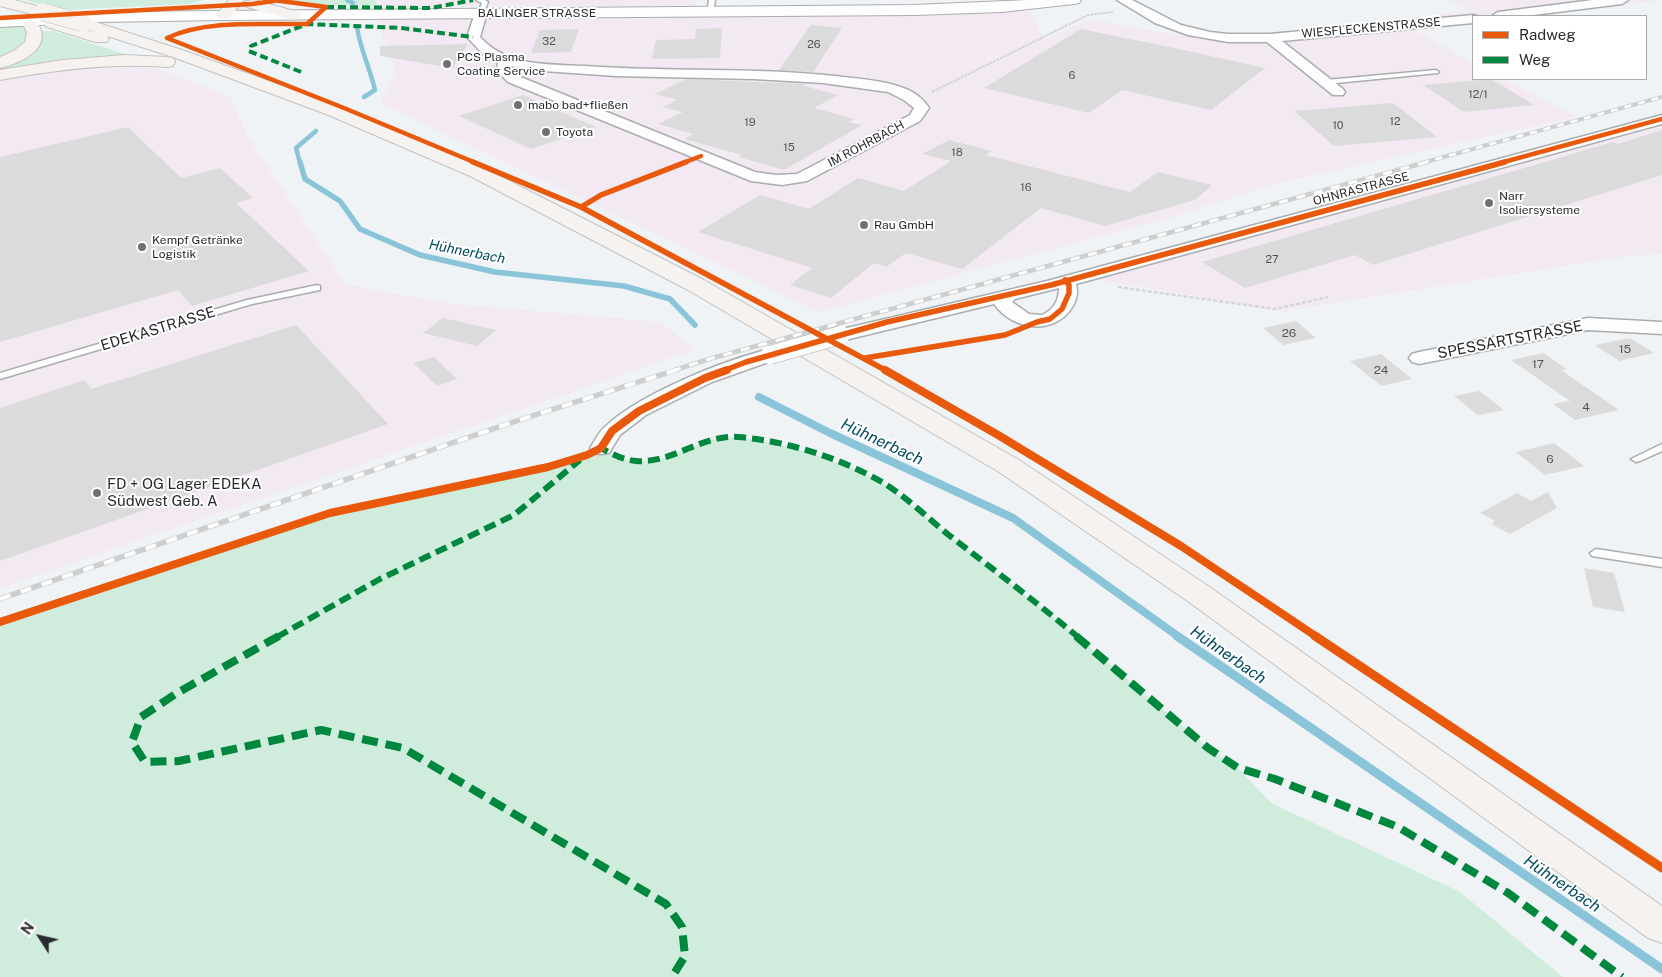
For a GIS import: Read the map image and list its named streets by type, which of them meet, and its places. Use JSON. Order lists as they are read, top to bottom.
{
  "streets": {
    "main road": ["BALINGER STRASSE"],
    "street": [
      "WIESFLECKENSTRASSE",
      "IM ROHRBACH",
      "OHNRASTRASSE",
      "SPESSARTSTRASSE"
    ],
    "lane": ["EDEKASTRASSE"]
  },
  "water": ["Hühnerbach"],
  "places": [
    "PCS Plasma Coating Service",
    "mabo bad+fließen",
    "Toyota",
    "Narr Isoliersysteme",
    "Rau GmbH",
    "Kempf Getränke Logistik",
    "FD + OG Lager EDEKA Südwest Geb. A"
  ],
  "house_numbers": [
    "32",
    "26",
    "6",
    "12/1",
    "12",
    "19",
    "10",
    "15",
    "18",
    "16",
    "27",
    "26",
    "15",
    "17",
    "24",
    "4",
    "6"
  ],
  "legend": ["Radweg", "Weg"],
  "north": "top left"
}
